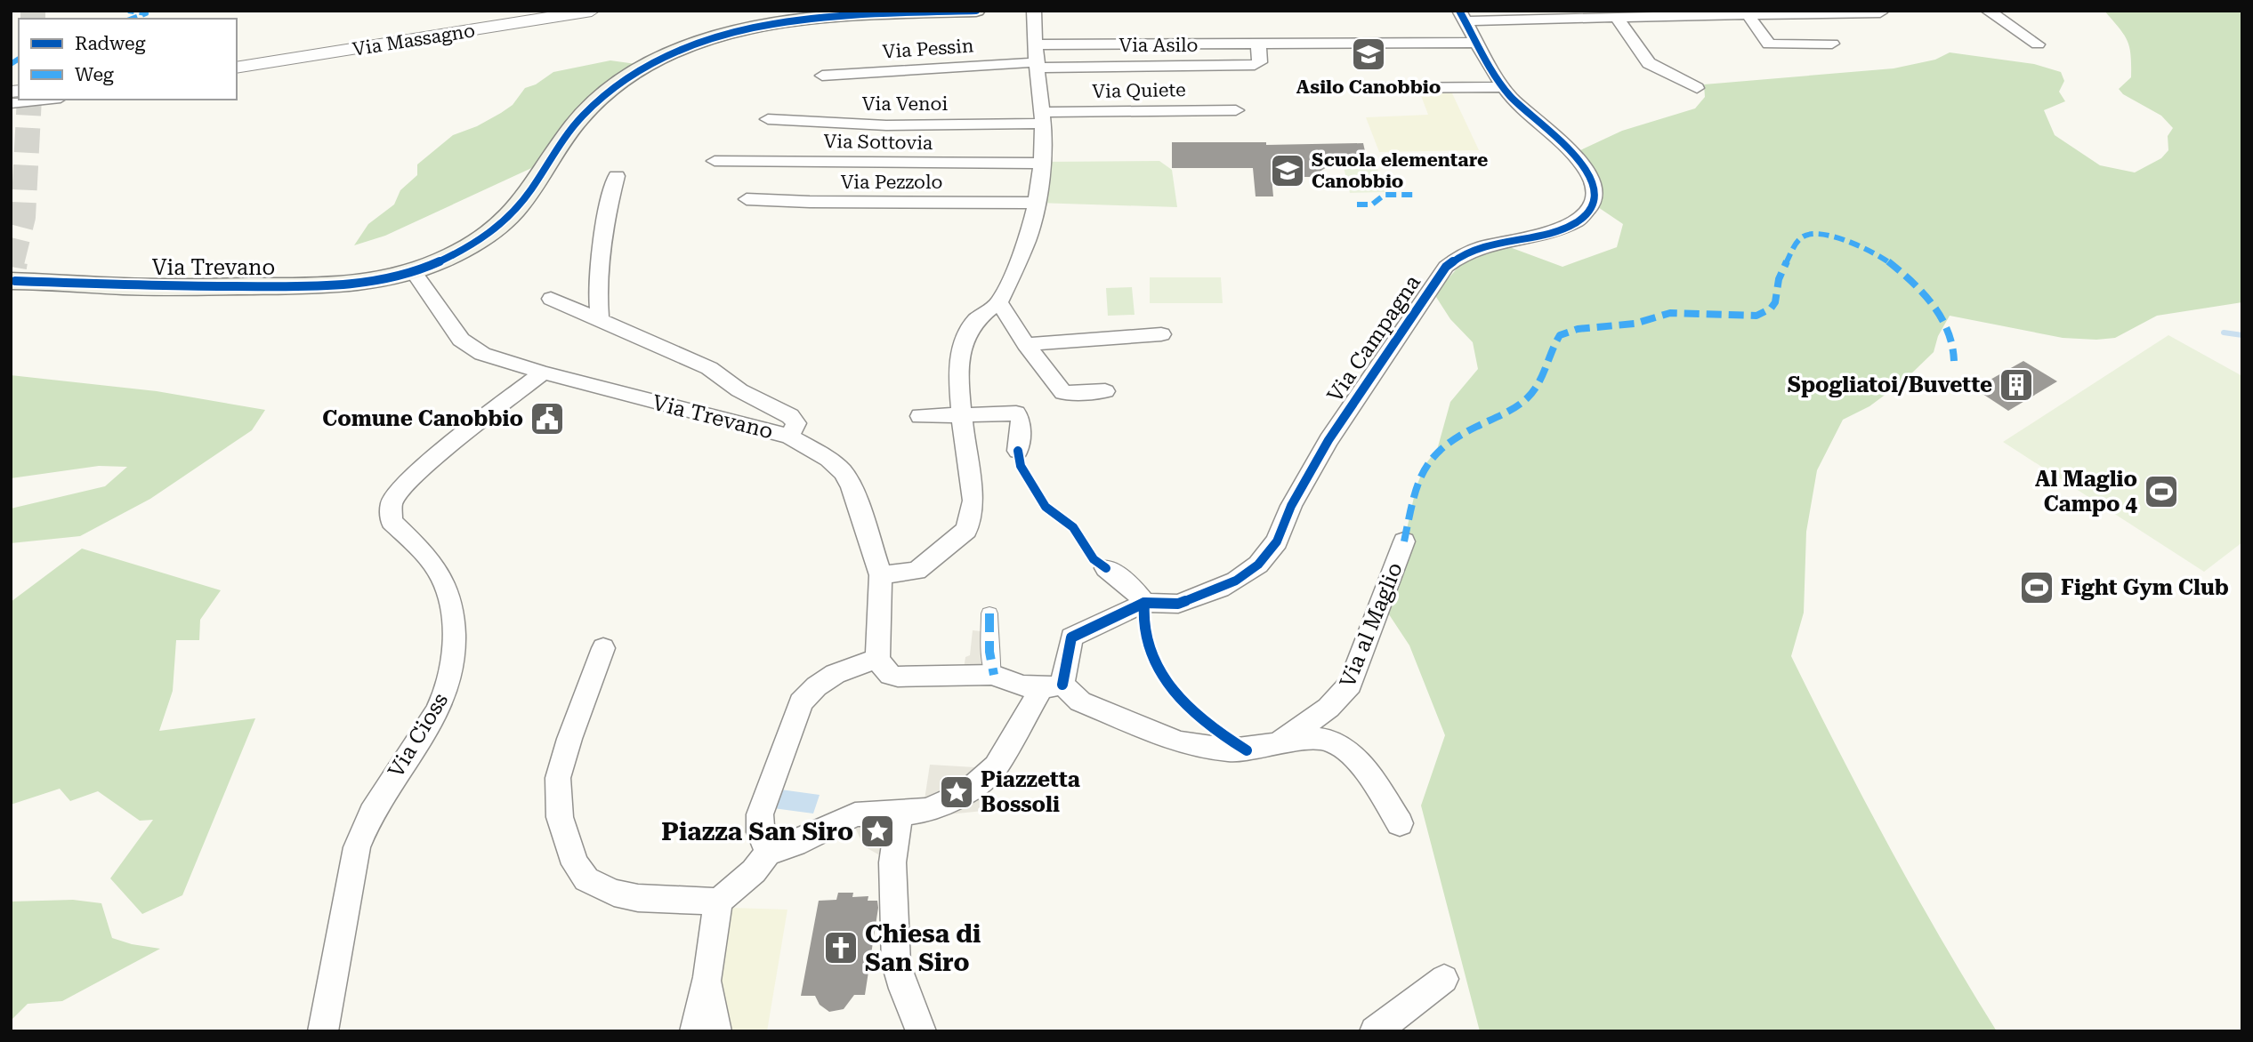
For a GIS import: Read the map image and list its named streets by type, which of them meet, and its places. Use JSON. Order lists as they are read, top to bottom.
{
  "streets": {
    "main road": ["Via Trevano"],
    "street": [
      "Via Massagno",
      "Via Asilo",
      "Via Pessin",
      "Via Quiete",
      "Via Venoi",
      "Via Sottovia",
      "Via Pezzolo",
      "Via Campagna",
      "Via al Maglio",
      "Via Cioss"
    ]
  },
  "crossings": [
    ["Via Asilo", "Via Pessin"],
    ["Via Quiete", "Via Venoi"],
    ["Via Trevano", "Via Cioss"],
    ["Via Campagna", "Via al Maglio"]
  ],
  "places": {
    "school or university": ["Asilo Canobbio", "Scuola elementare Canobbio"],
    "building": ["Spogliatoi/Buvette"],
    "public building": ["Comune Canobbio"],
    "sports": ["Al Maglio Campo 4", "Fight Gym Club"],
    "place": ["Piazzetta Bossoli", "Piazza San Siro"],
    "church": ["Chiesa di San Siro"]
  },
  "legend": ["Radweg", "Weg"]
}
